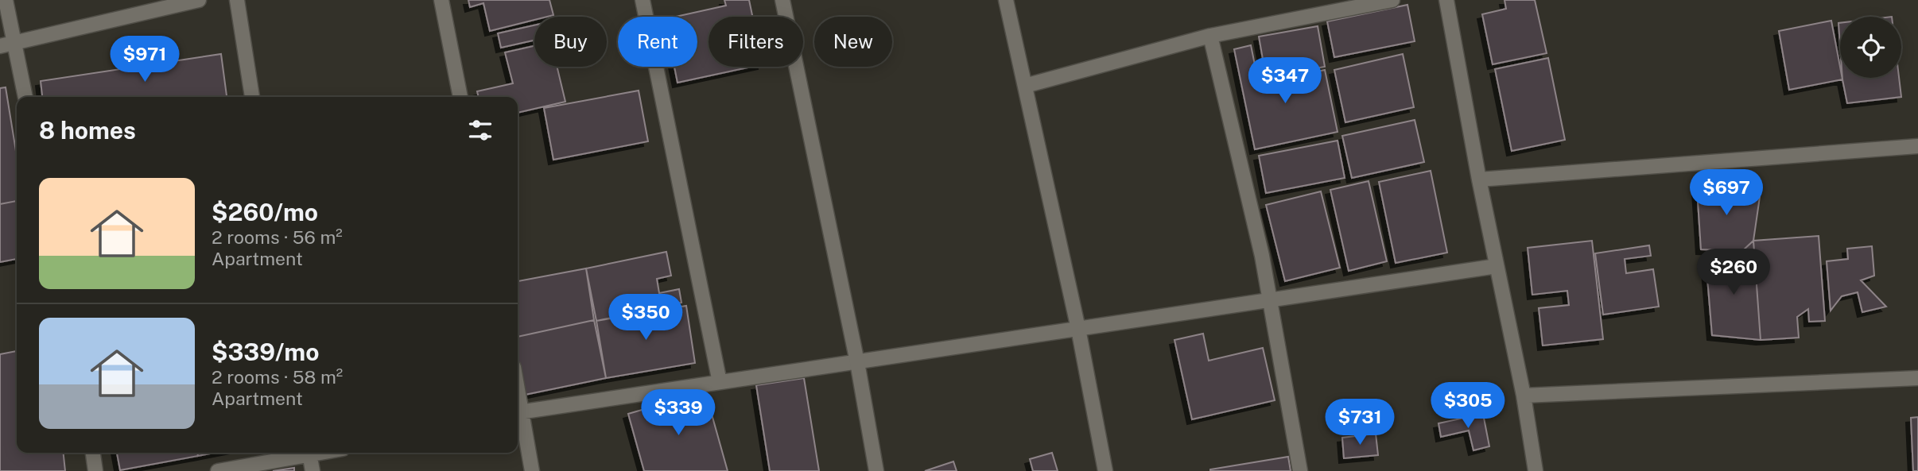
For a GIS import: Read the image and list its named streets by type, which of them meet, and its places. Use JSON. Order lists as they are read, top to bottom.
{
  "page": {
    "chip": [
      "Buy",
      "Rent",
      "Filters",
      "New"
    ],
    "price": [
      "$971",
      "$347",
      "$697",
      "$260",
      "$350",
      "$305",
      "$339",
      "$731"
    ],
    "heading": "8 homes",
    "list": [
      {
        "name": "$260/mo",
        "note": "2 rooms · 56 m² · Apartment"
      },
      {
        "name": "$339/mo",
        "note": "2 rooms · 58 m² · Apartment"
      }
    ]
  }
}
